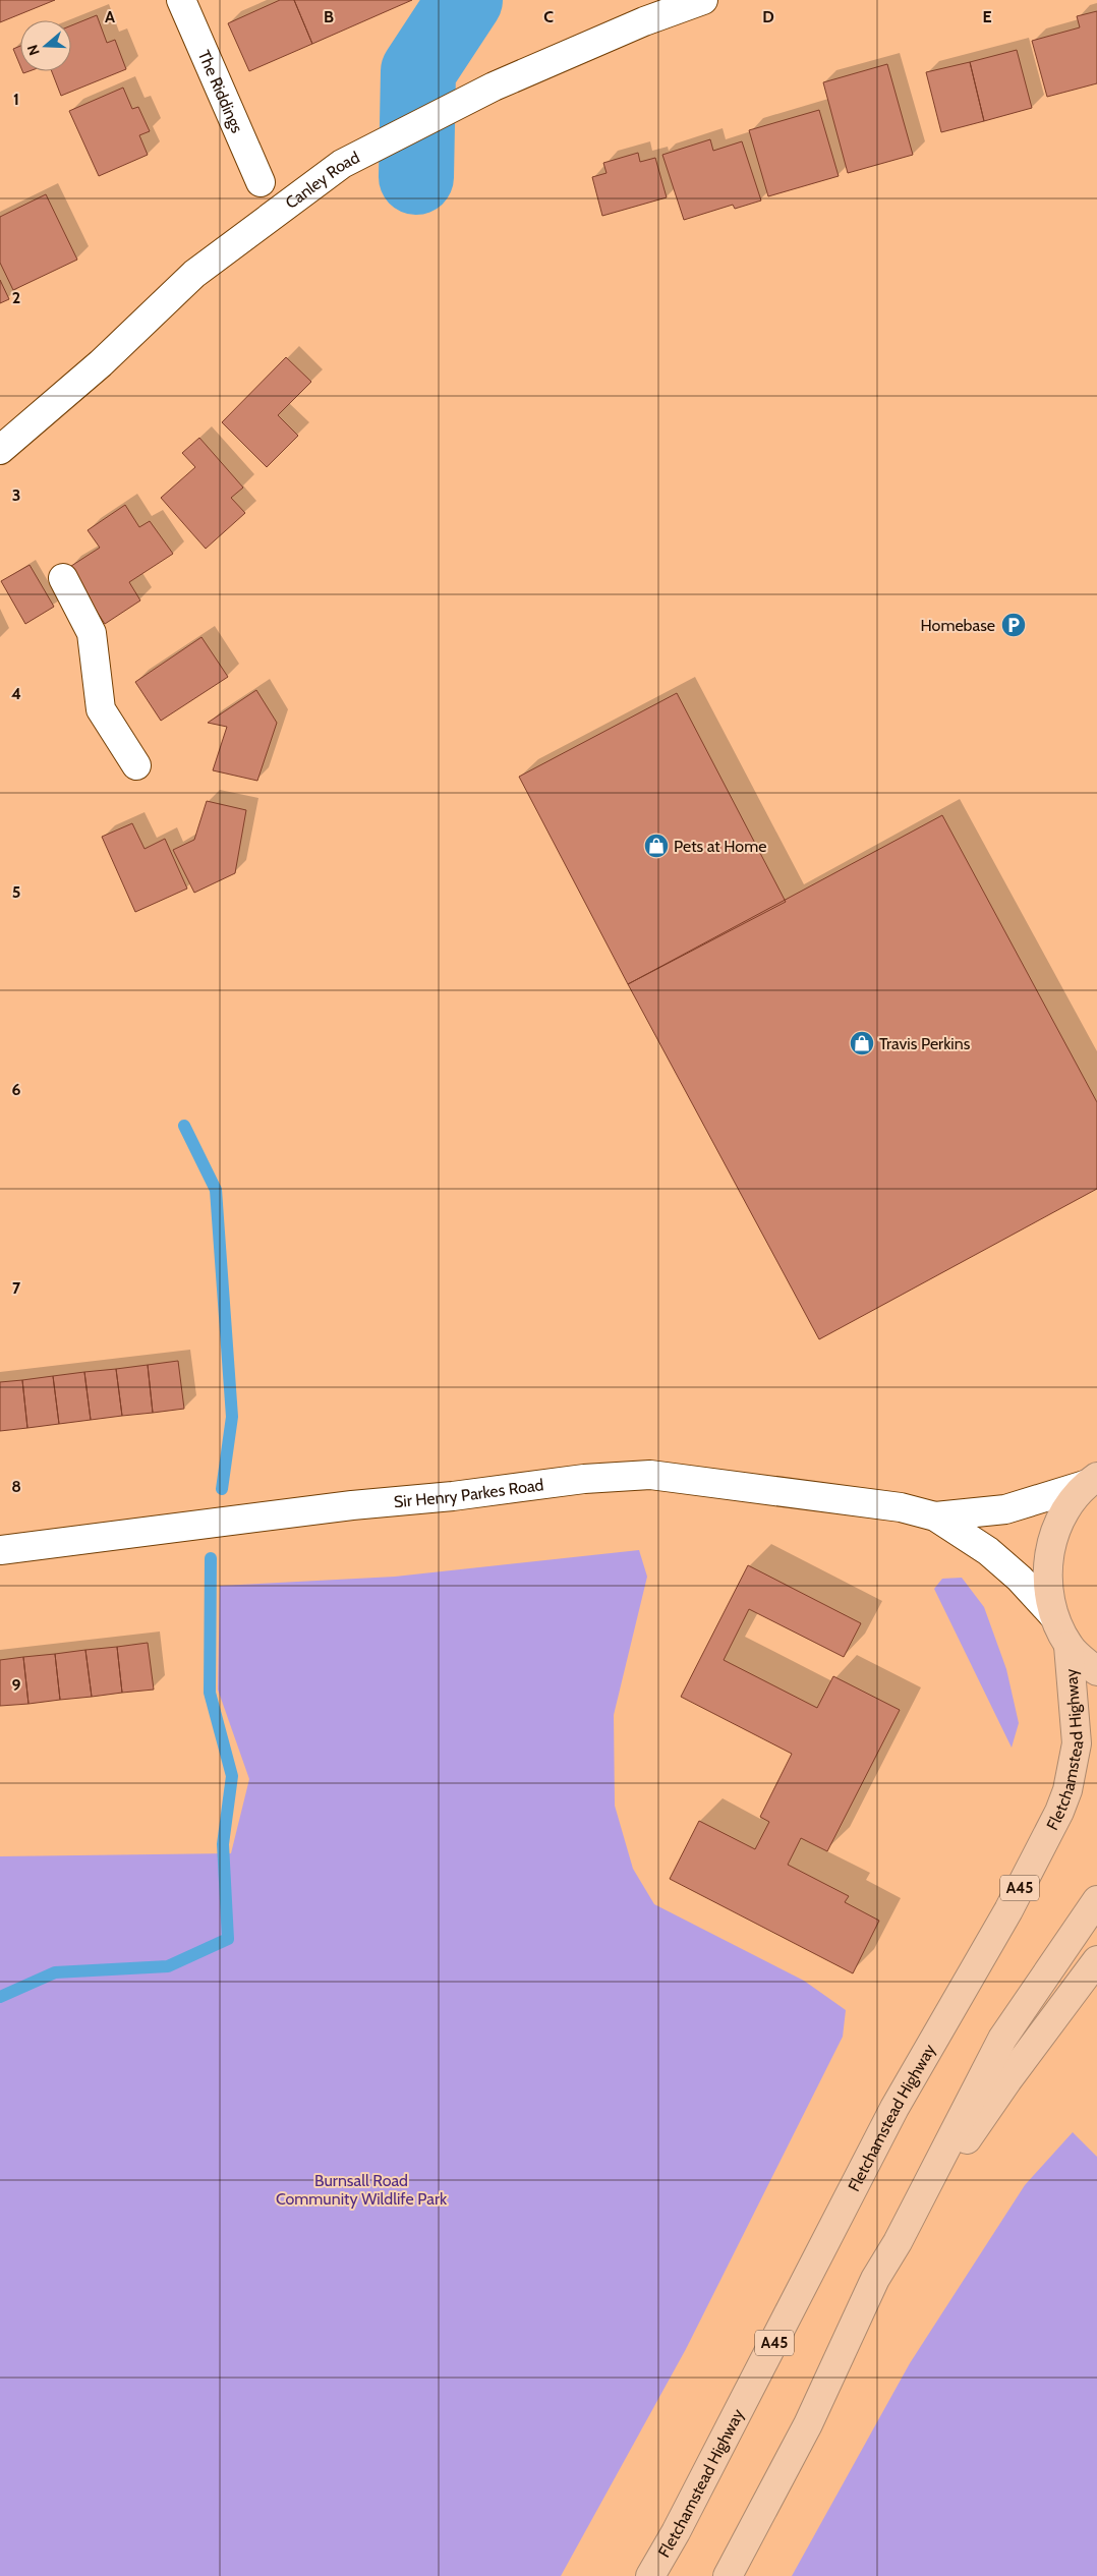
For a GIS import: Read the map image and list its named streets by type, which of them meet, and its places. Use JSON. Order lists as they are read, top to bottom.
{
  "streets": {
    "highway": ["Fletchamstead Highway", "A45"],
    "street": ["The Riddings", "Canley Road", "Sir Henry Parkes Road"]
  },
  "crossings": [
    ["Sir Henry Parkes Road", "A45"],
    ["Fletchamstead Highway", "A45"]
  ],
  "parks": ["Burnsall Road Community Wildlife Park"],
  "places": {
    "parking": ["Homebase"],
    "shop": ["Pets at Home", "Travis Perkins"]
  },
  "north": "left",
  "grid": {
    "columns": [
      "A",
      "B",
      "C",
      "D",
      "E"
    ],
    "rows": [
      "1",
      "2",
      "3",
      "4",
      "5",
      "6",
      "7",
      "8",
      "9"
    ]
  }
}
